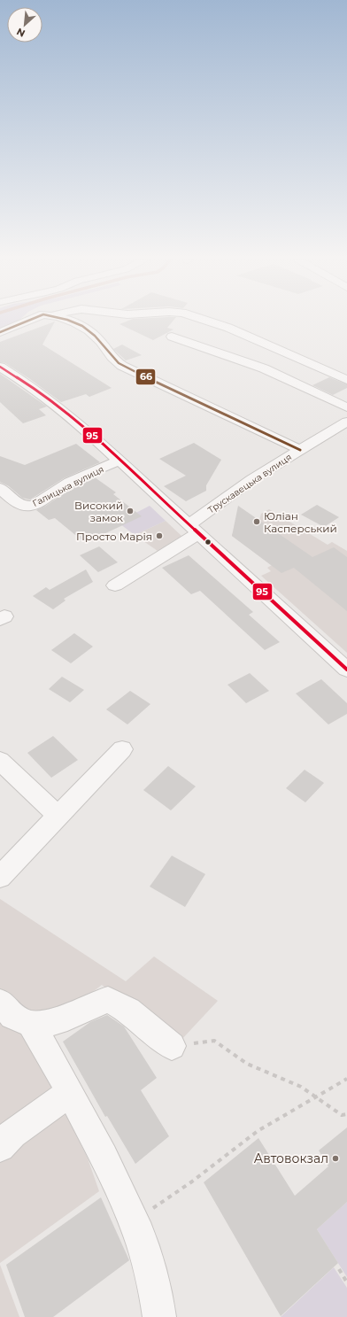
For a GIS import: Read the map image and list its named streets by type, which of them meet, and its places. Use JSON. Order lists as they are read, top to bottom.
{
  "streets": {
    "street": ["Трускавецька вулиця", "Галицька вулиця"]
  },
  "places": [
    "Високий замок",
    "Юліан Касперський",
    "Просто Марія",
    "Автовокзал"
  ],
  "lines": ["transit line 66", "transit line 95"],
  "north": "bottom left"
}
